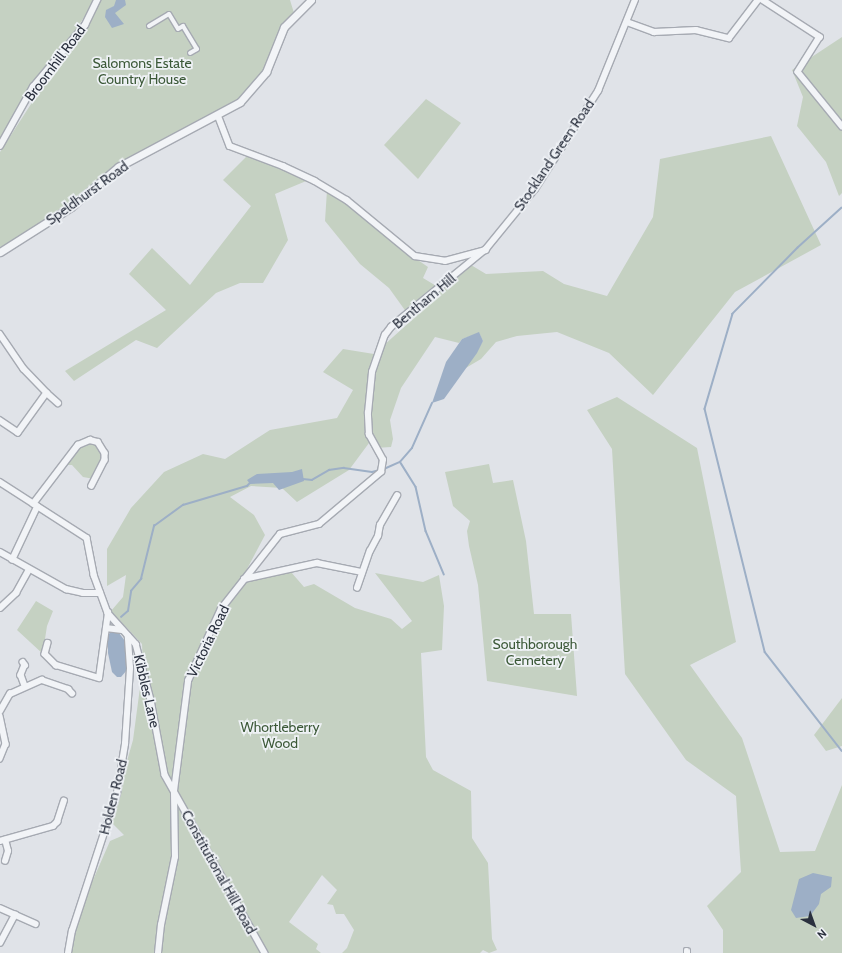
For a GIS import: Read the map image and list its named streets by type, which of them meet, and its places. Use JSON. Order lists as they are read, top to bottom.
{
  "streets": {
    "street": [
      "Broomhill Road",
      "Stockland Green Road",
      "Speldhurst Road",
      "Bentham Hill",
      "Victoria Road",
      "Kibbles Lane",
      "Holden Road",
      "Constitutional Hill Road"
    ]
  },
  "crossings": [
    ["Stockland Green Road", "Bentham Hill"],
    ["Bentham Hill", "Victoria Road"],
    ["Victoria Road", "Kibbles Lane"],
    ["Victoria Road", "Constitutional Hill Road"],
    ["Kibbles Lane", "Holden Road"],
    ["Kibbles Lane", "Constitutional Hill Road"]
  ],
  "parks": ["Salomons Estate Country House", "Southborough Cemetery", "Whortleberry Wood"],
  "north": "bottom right"
}
